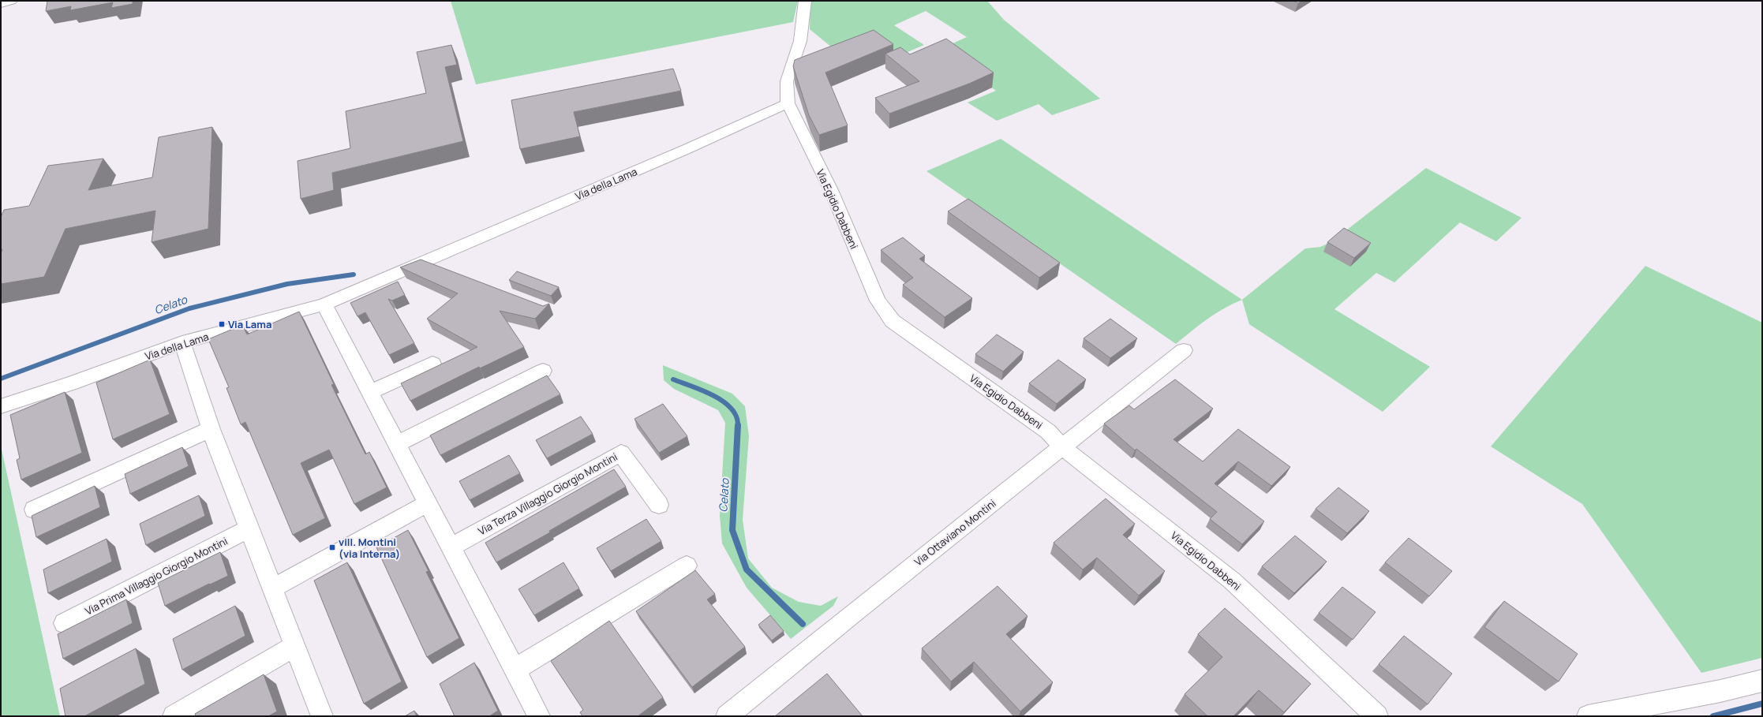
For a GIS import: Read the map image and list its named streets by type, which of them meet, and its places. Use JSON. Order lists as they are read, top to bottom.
{
  "streets": {
    "street": [
      "Via della Lama",
      "Via Egidio Dabbeni",
      "Via Terza Villaggio Giorgio Montini",
      "Via Ottaviano Montini",
      "Via Prima Villaggio Giorgio Montini"
    ]
  },
  "crossings": [
    ["Via della Lama", "Via Egidio Dabbeni"],
    ["Via Egidio Dabbeni", "Via Ottaviano Montini"]
  ],
  "water": ["Celato"],
  "places": {
    "transit": ["Via Lama", "vill. Montini (via Interna)"]
  }
}
